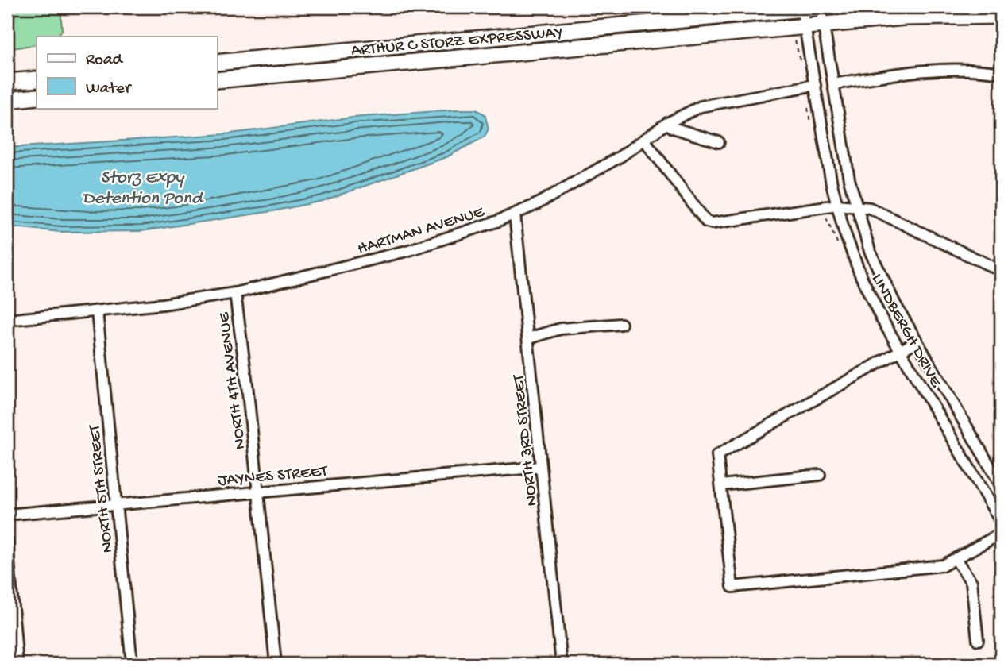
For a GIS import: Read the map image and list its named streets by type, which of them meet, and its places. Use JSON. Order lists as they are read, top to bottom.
{
  "streets": {
    "highway": ["ARTHUR C STORZ EXPRESSWAY"],
    "street": [
      "HARTMAN AVENUE",
      "LINDBERGH DRIVE",
      "NORTH 4TH AVENUE",
      "NORTH 3RD STREET",
      "JAYNES STREET",
      "NORTH 5TH STREET"
    ]
  },
  "crossings": [
    ["ARTHUR C STORZ EXPRESSWAY", "LINDBERGH DRIVE"],
    ["HARTMAN AVENUE", "LINDBERGH DRIVE"],
    ["HARTMAN AVENUE", "NORTH 4TH AVENUE"],
    ["HARTMAN AVENUE", "NORTH 3RD STREET"],
    ["HARTMAN AVENUE", "NORTH 5TH STREET"],
    ["NORTH 4TH AVENUE", "JAYNES STREET"],
    ["NORTH 3RD STREET", "JAYNES STREET"],
    ["JAYNES STREET", "NORTH 5TH STREET"]
  ],
  "water": ["Storz Expy Detention Pond"],
  "legend": ["Road", "Water"]
}
